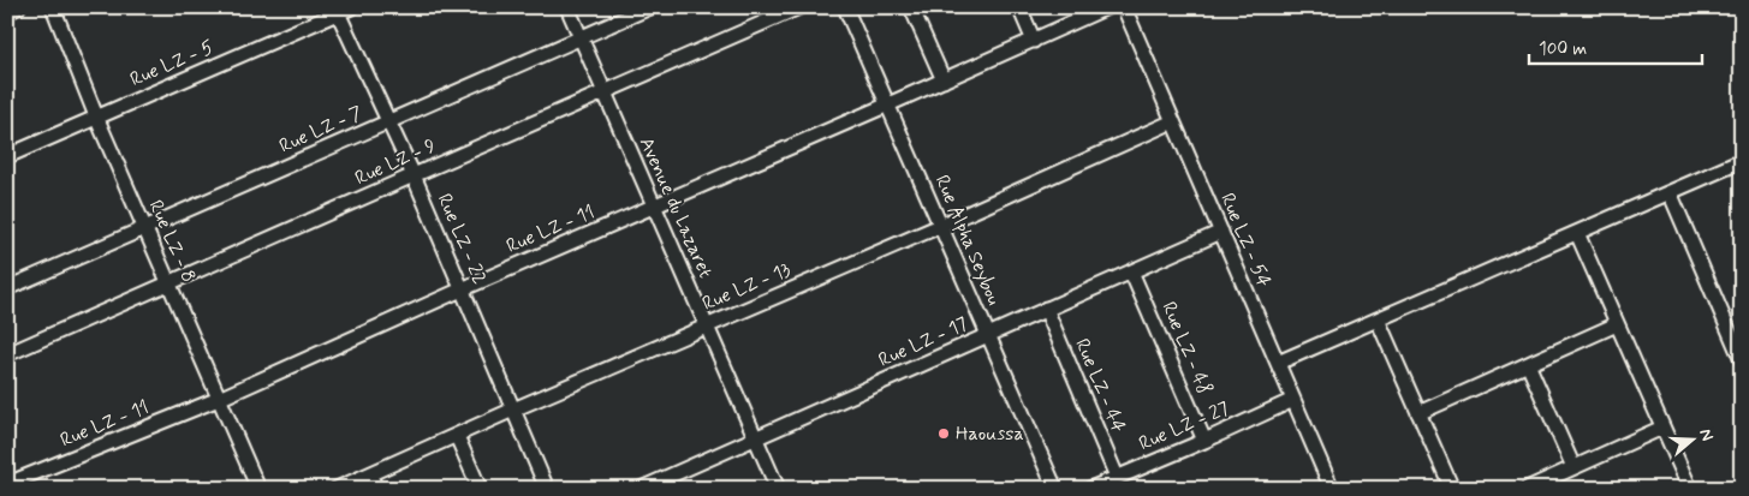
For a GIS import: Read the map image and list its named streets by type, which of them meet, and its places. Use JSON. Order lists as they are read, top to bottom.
{
  "streets": {
    "street": [
      "Rue LZ - 5",
      "Rue LZ - 7",
      "Rue LZ - 9",
      "Avenue du Lazaret",
      "Rue LZ - 11",
      "Rue LZ - 22",
      "Rue Alpha Seybou",
      "Rue LZ - 54",
      "Rue LZ - 8",
      "Rue LZ - 13",
      "Rue LZ - 17",
      "Rue LZ - 48",
      "Rue LZ - 44",
      "Rue LZ - 27"
    ]
  },
  "crossings": [
    ["Rue LZ - 5", "Rue LZ - 22"],
    ["Rue LZ - 5", "Rue LZ - 8"],
    ["Rue LZ - 7", "Avenue du Lazaret"],
    ["Rue LZ - 7", "Rue LZ - 22"],
    ["Rue LZ - 7", "Rue LZ - 8"],
    ["Rue LZ - 9", "Avenue du Lazaret"],
    ["Rue LZ - 9", "Rue LZ - 22"],
    ["Rue LZ - 9", "Rue LZ - 8"],
    ["Avenue du Lazaret", "Rue LZ - 11"],
    ["Avenue du Lazaret", "Rue LZ - 13"],
    ["Avenue du Lazaret", "Rue LZ - 17"],
    ["Rue LZ - 11", "Rue LZ - 22"],
    ["Rue LZ - 11", "Rue Alpha Seybou"],
    ["Rue LZ - 11", "Rue LZ - 8"],
    ["Rue LZ - 22", "Rue LZ - 13"],
    ["Rue Alpha Seybou", "Rue LZ - 13"],
    ["Rue Alpha Seybou", "Rue LZ - 17"],
    ["Rue LZ - 54", "Rue LZ - 13"],
    ["Rue LZ - 54", "Rue LZ - 17"],
    ["Rue LZ - 54", "Rue LZ - 27"],
    ["Rue LZ - 17", "Rue LZ - 48"],
    ["Rue LZ - 17", "Rue LZ - 44"],
    ["Rue LZ - 48", "Rue LZ - 27"],
    ["Rue LZ - 44", "Rue LZ - 27"]
  ],
  "places": ["Haoussa"],
  "scale_bar": "100 m",
  "north": "right"
}
